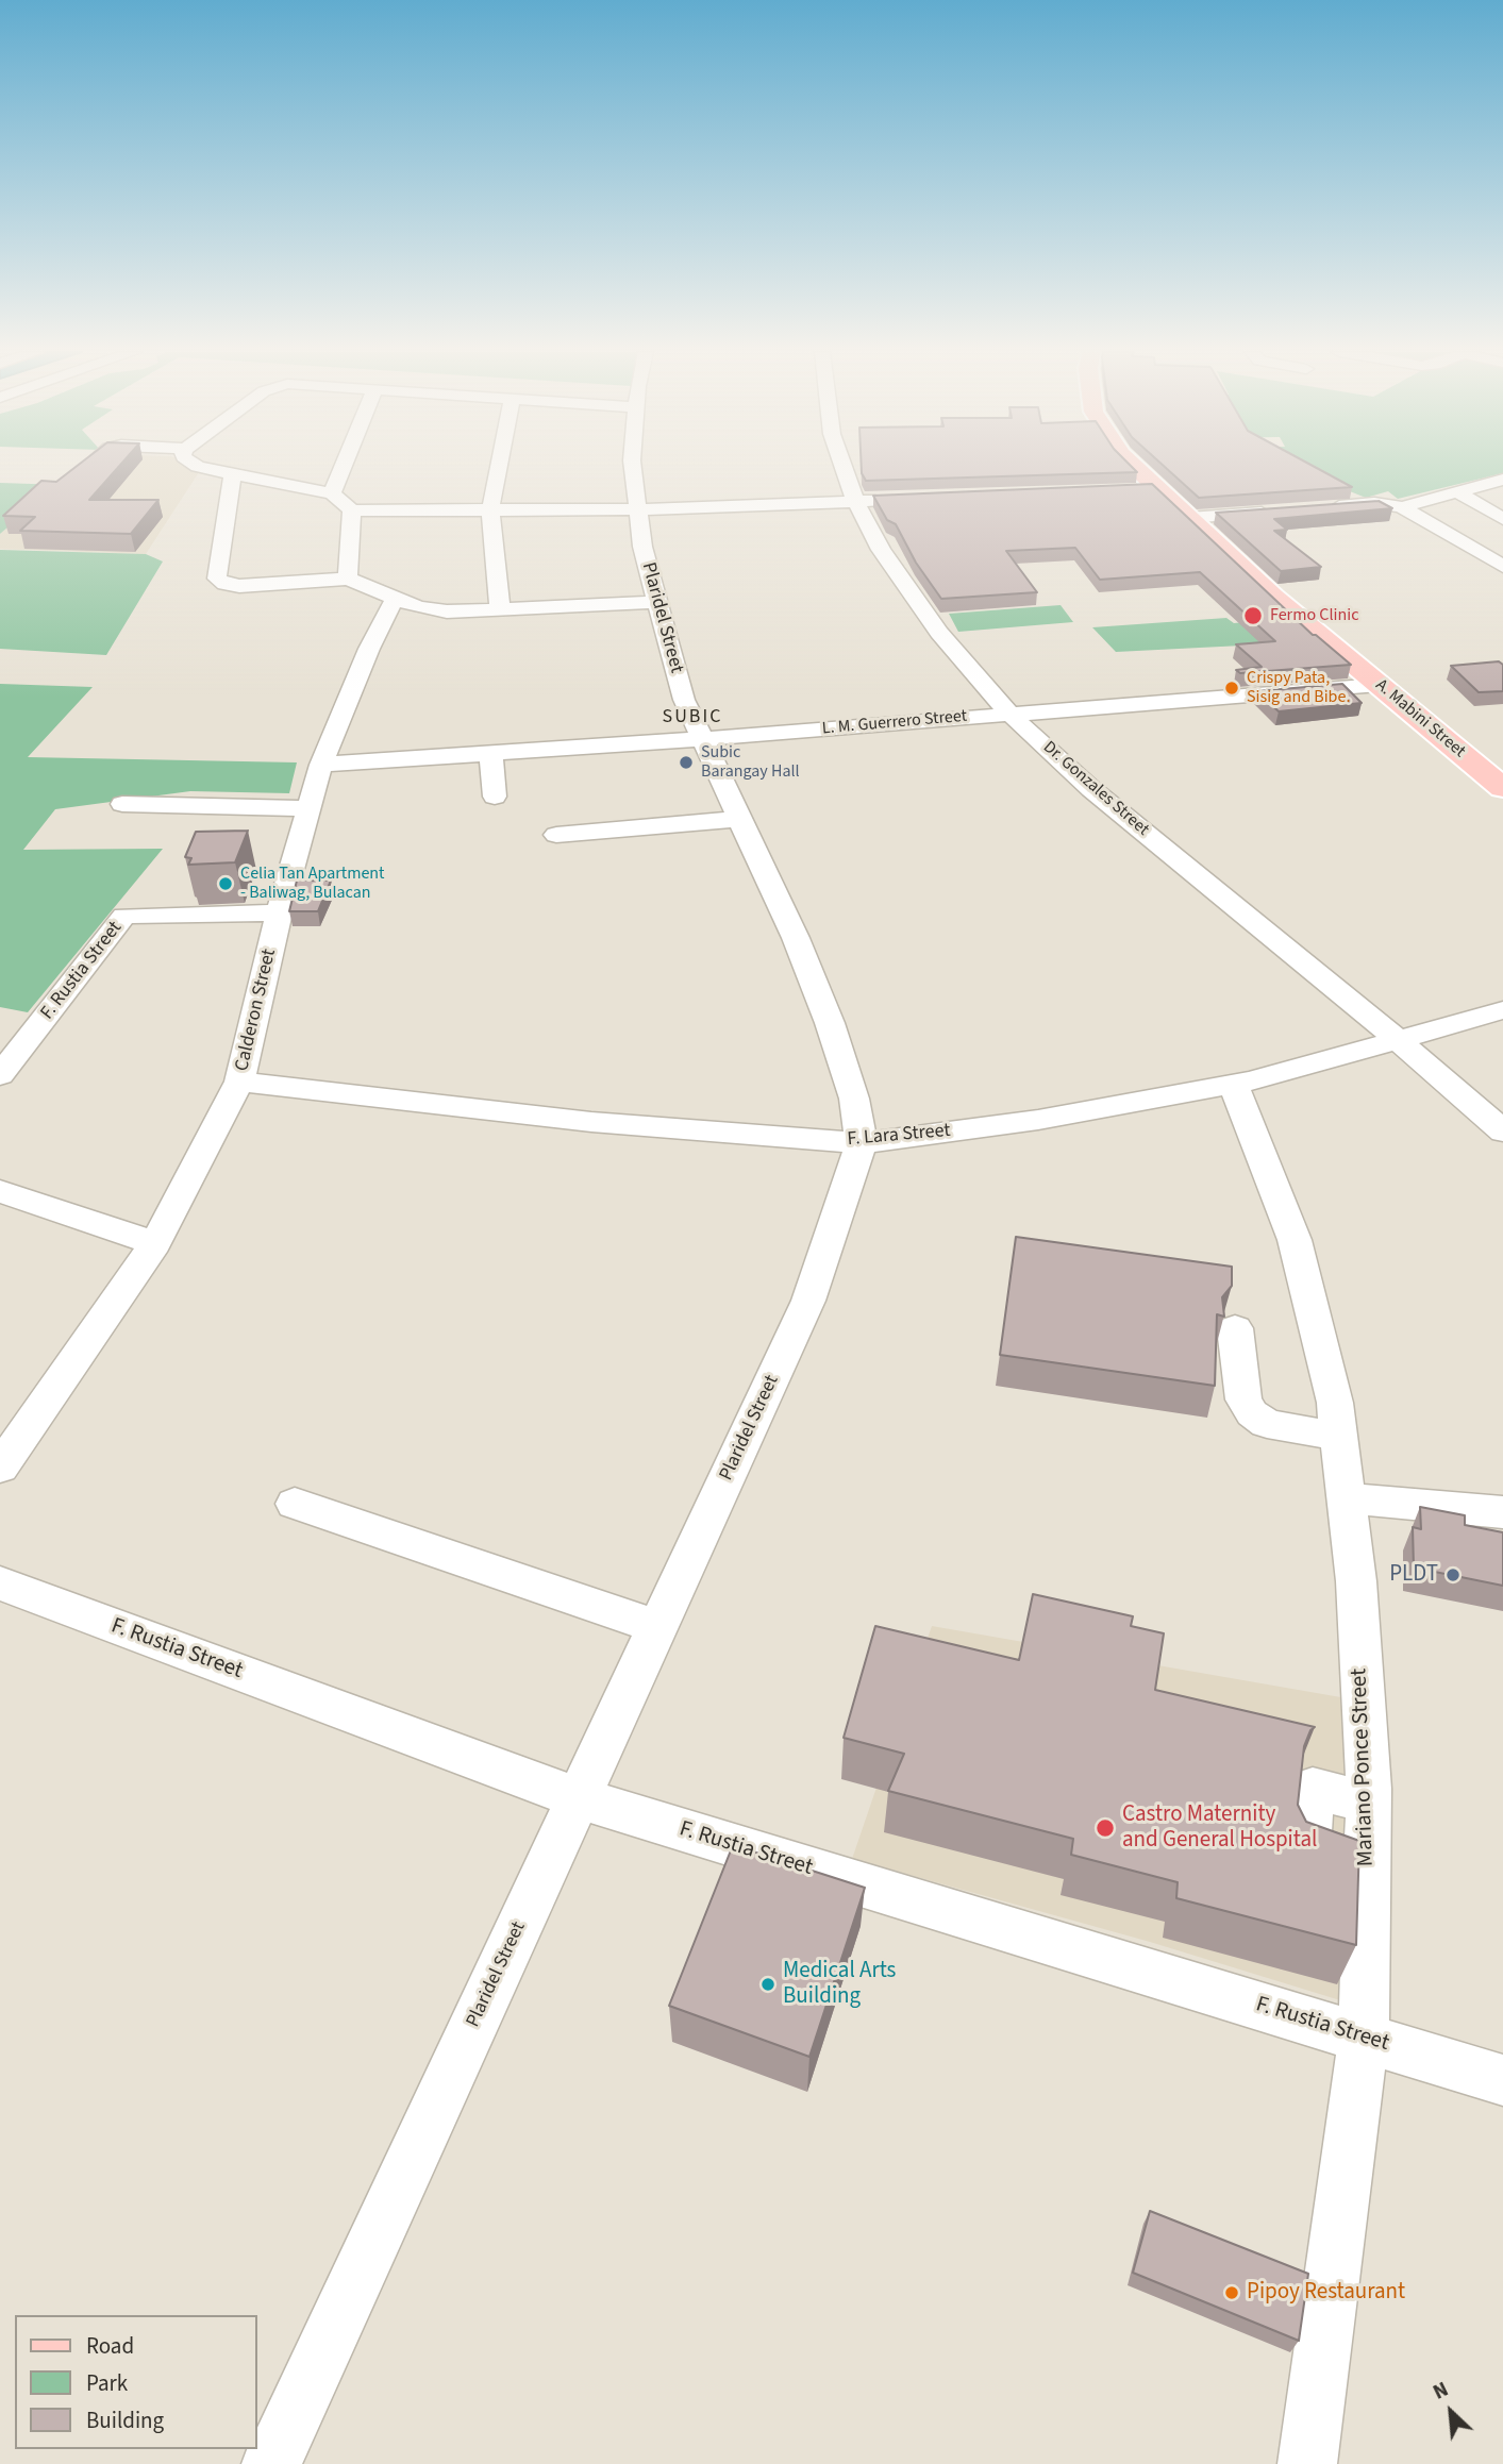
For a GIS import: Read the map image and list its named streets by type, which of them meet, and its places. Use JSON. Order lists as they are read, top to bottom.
{
  "streets": {
    "main road": ["A. Mabini Street"],
    "street": [
      "Plaridel Street",
      "L. M. Guerrero Street",
      "Dr. Gonzales Street",
      "F. Rustia Street",
      "Calderon Street",
      "F. Lara Street",
      "Mariano Ponce Street"
    ]
  },
  "crossings": [
    ["Plaridel Street", "L. M. Guerrero Street"],
    ["Plaridel Street", "F. Rustia Street"],
    ["Plaridel Street", "F. Lara Street"],
    ["A. Mabini Street", "L. M. Guerrero Street"],
    ["L. M. Guerrero Street", "Dr. Gonzales Street"],
    ["L. M. Guerrero Street", "Calderon Street"],
    ["Dr. Gonzales Street", "F. Lara Street"],
    ["F. Rustia Street", "Calderon Street"],
    ["F. Rustia Street", "Mariano Ponce Street"],
    ["Calderon Street", "F. Lara Street"],
    ["F. Lara Street", "Mariano Ponce Street"]
  ],
  "districts": ["SUBIC"],
  "places": [
    "Fermo Clinic",
    "Crispy Pata, Sisig and Bibe.",
    "Subic Barangay Hall",
    "Celia Tan Apartment - Baliwag, Bulacan",
    "PLDT",
    "Castro Maternity and General Hospital",
    "Medical Arts Building",
    "Pipoy Restaurant"
  ],
  "legend": ["Road", "Park", "Building"],
  "north": "top left"
}
